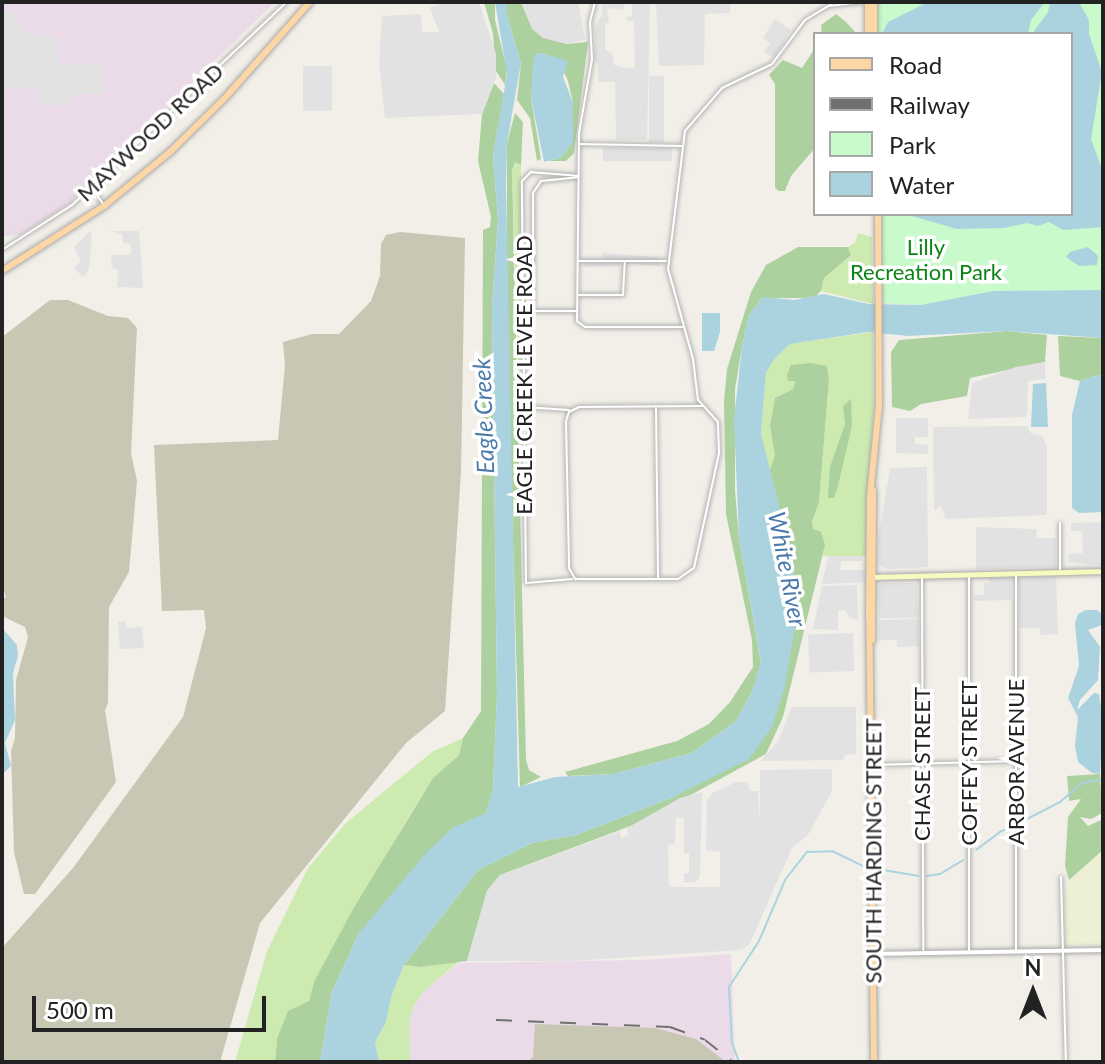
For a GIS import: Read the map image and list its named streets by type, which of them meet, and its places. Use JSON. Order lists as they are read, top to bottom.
{
  "streets": {
    "main road": ["SOUTH HARDING STREET"],
    "street": [
      "MAYWOOD ROAD",
      "EAGLE CREEK LEVEE ROAD",
      "ARBOR AVENUE",
      "COFFEY STREET",
      "CHASE STREET"
    ]
  },
  "water": ["Eagle Creek", "White River"],
  "parks": ["Lilly Recreation Park"],
  "legend": [
    "Road",
    "Railway",
    "Park",
    "Water"
  ],
  "scale_bar": "500 m",
  "north": "top"
}
